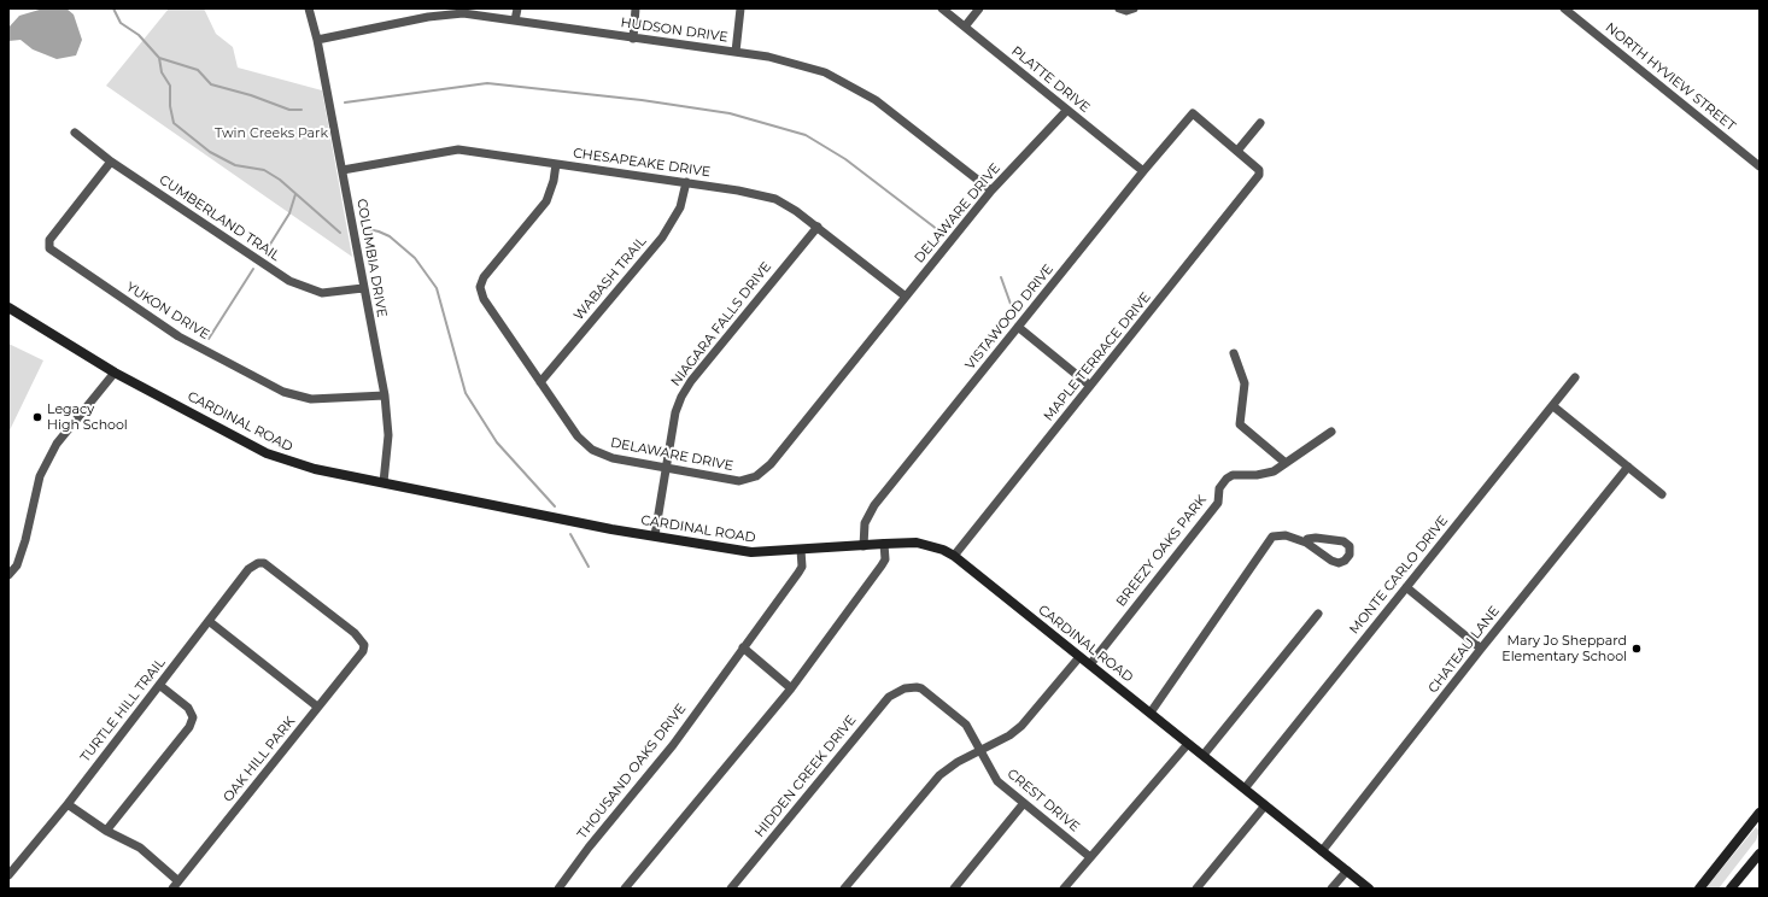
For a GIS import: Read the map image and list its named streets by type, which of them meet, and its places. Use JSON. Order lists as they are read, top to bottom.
{
  "streets": {
    "street": [
      "HUDSON DRIVE",
      "NORTH HYVIEW STREET",
      "PLATTE DRIVE",
      "CHESAPEAKE DRIVE",
      "DELAWARE DRIVE",
      "CUMBERLAND TRAIL",
      "COLUMBIA DRIVE",
      "WABASH TRAIL",
      "YUKON DRIVE",
      "VISTAWOOD DRIVE",
      "NIAGARA FALLS DRIVE",
      "MAPLE TERRACE DRIVE",
      "CARDINAL ROAD",
      "BREEZY OAKS PARK",
      "MONTE CARLO DRIVE",
      "CHATEAU LANE",
      "TURTLE HILL TRAIL",
      "OAK HILL PARK",
      "THOUSAND OAKS DRIVE",
      "HIDDEN CREEK DRIVE",
      "CREST DRIVE"
    ]
  },
  "crossings": [
    ["HUDSON DRIVE", "DELAWARE DRIVE"],
    ["HUDSON DRIVE", "COLUMBIA DRIVE"],
    ["PLATTE DRIVE", "DELAWARE DRIVE"],
    ["PLATTE DRIVE", "VISTAWOOD DRIVE"],
    ["CHESAPEAKE DRIVE", "DELAWARE DRIVE"],
    ["CHESAPEAKE DRIVE", "COLUMBIA DRIVE"],
    ["CHESAPEAKE DRIVE", "WABASH TRAIL"],
    ["CHESAPEAKE DRIVE", "NIAGARA FALLS DRIVE"],
    ["DELAWARE DRIVE", "WABASH TRAIL"],
    ["DELAWARE DRIVE", "NIAGARA FALLS DRIVE"],
    ["CUMBERLAND TRAIL", "COLUMBIA DRIVE"],
    ["CUMBERLAND TRAIL", "YUKON DRIVE"],
    ["COLUMBIA DRIVE", "YUKON DRIVE"],
    ["COLUMBIA DRIVE", "CARDINAL ROAD"],
    ["VISTAWOOD DRIVE", "MAPLE TERRACE DRIVE"],
    ["VISTAWOOD DRIVE", "CARDINAL ROAD"],
    ["NIAGARA FALLS DRIVE", "CARDINAL ROAD"],
    ["MAPLE TERRACE DRIVE", "CARDINAL ROAD"],
    ["CARDINAL ROAD", "BREEZY OAKS PARK"],
    ["CARDINAL ROAD", "MONTE CARLO DRIVE"],
    ["CARDINAL ROAD", "CHATEAU LANE"],
    ["CARDINAL ROAD", "THOUSAND OAKS DRIVE"],
    ["TURTLE HILL TRAIL", "OAK HILL PARK"],
    ["HIDDEN CREEK DRIVE", "CREST DRIVE"]
  ],
  "parks": ["Twin Creeks Park"],
  "places": ["Legacy High School", "Mary Jo Sheppard Elementary School"]
}
